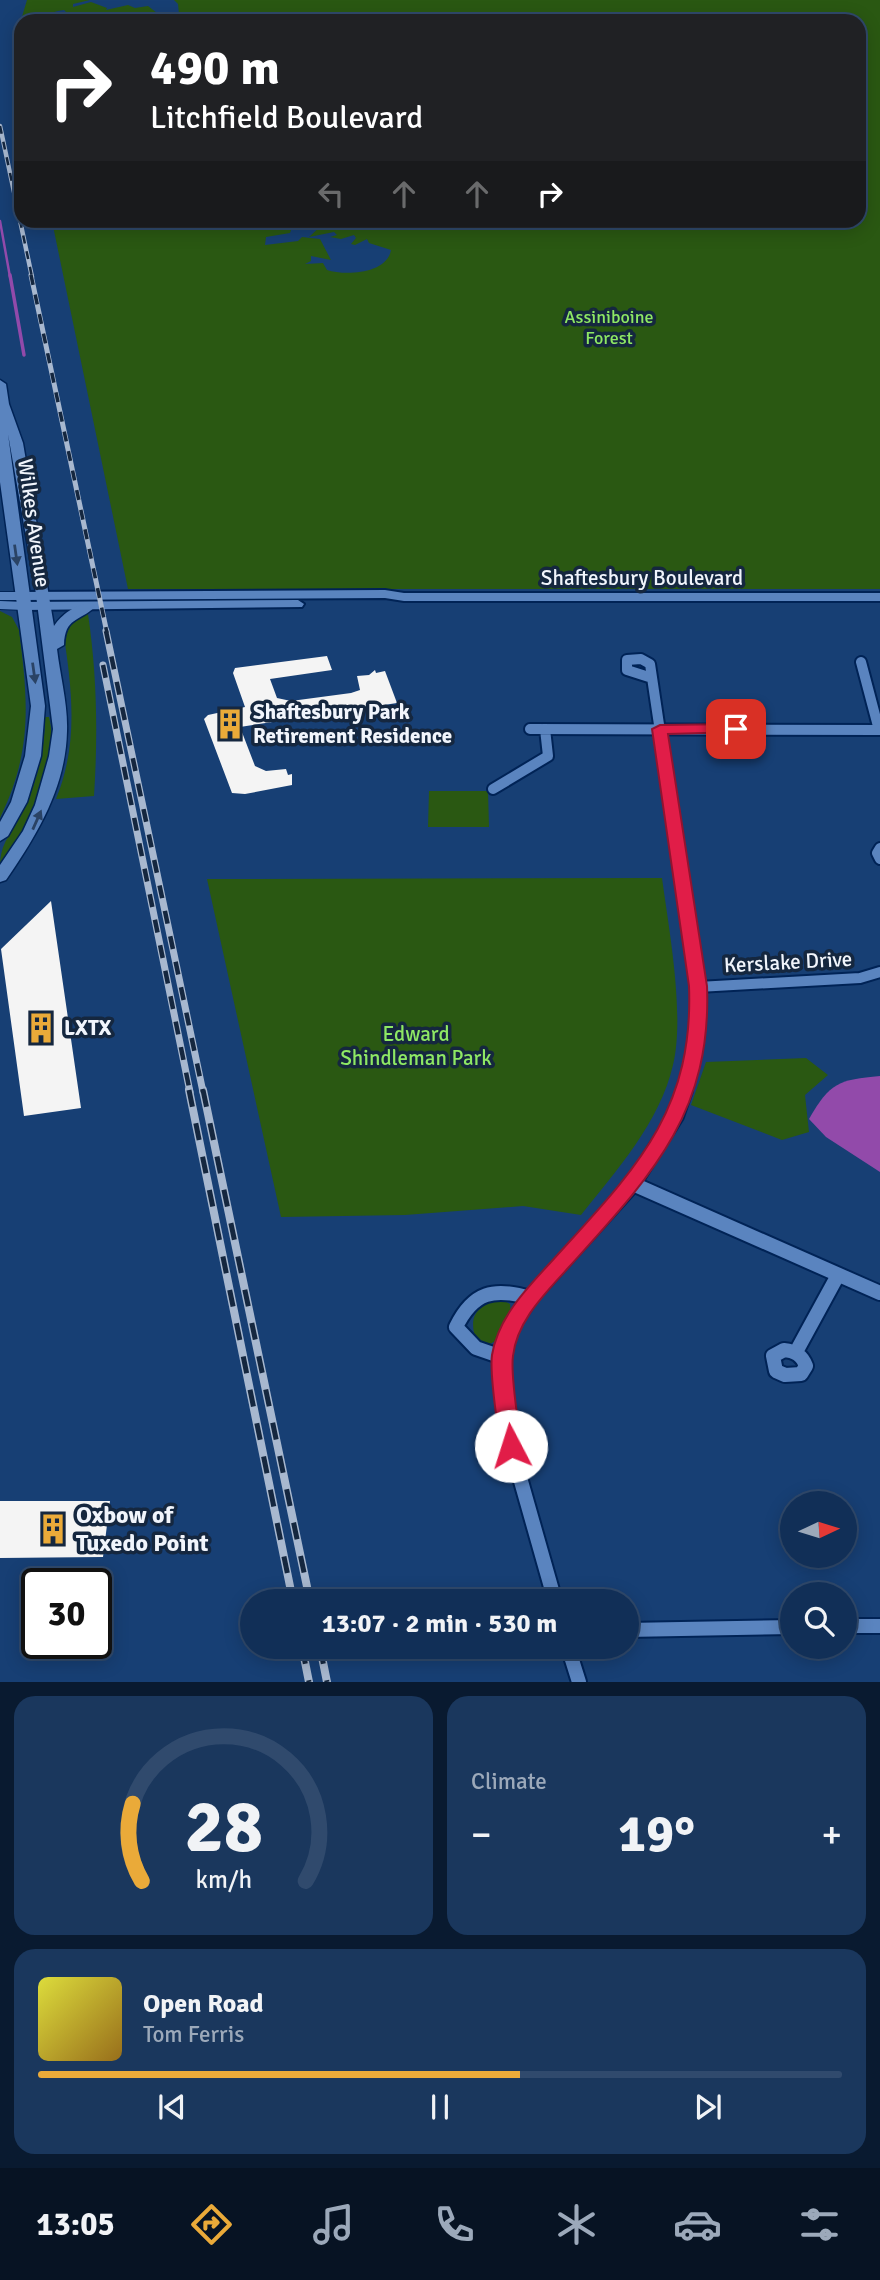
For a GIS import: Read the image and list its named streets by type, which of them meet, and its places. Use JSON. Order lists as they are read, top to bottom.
{
  "streets": {
    "main road": ["Wilkes Avenue"],
    "street": ["Shaftesbury Boulevard", "Kerslake Drive"]
  },
  "crossings": [
    ["Wilkes Avenue", "Shaftesbury Boulevard"]
  ],
  "parks": ["Assiniboine Forest", "Edward Shindleman Park"],
  "places": {
    "building": ["Shaftesbury Park Retirement Residence", "LXTX", "Oxbow of Tuxedo Point"]
  },
  "north": "right",
  "page": {
    "turn": ["490 m", "Litchfield Boulevard"],
    "limit": "30",
    "trip": "13:07 · 2 min · 530 m",
    "tile": "Climate",
    "heat": ["−", "19°", "+"],
    "song": ["Open Road", "Tom Ferris"],
    "tabs": "13:05",
    "gauge": ["28", "km/h"]
  }
}
